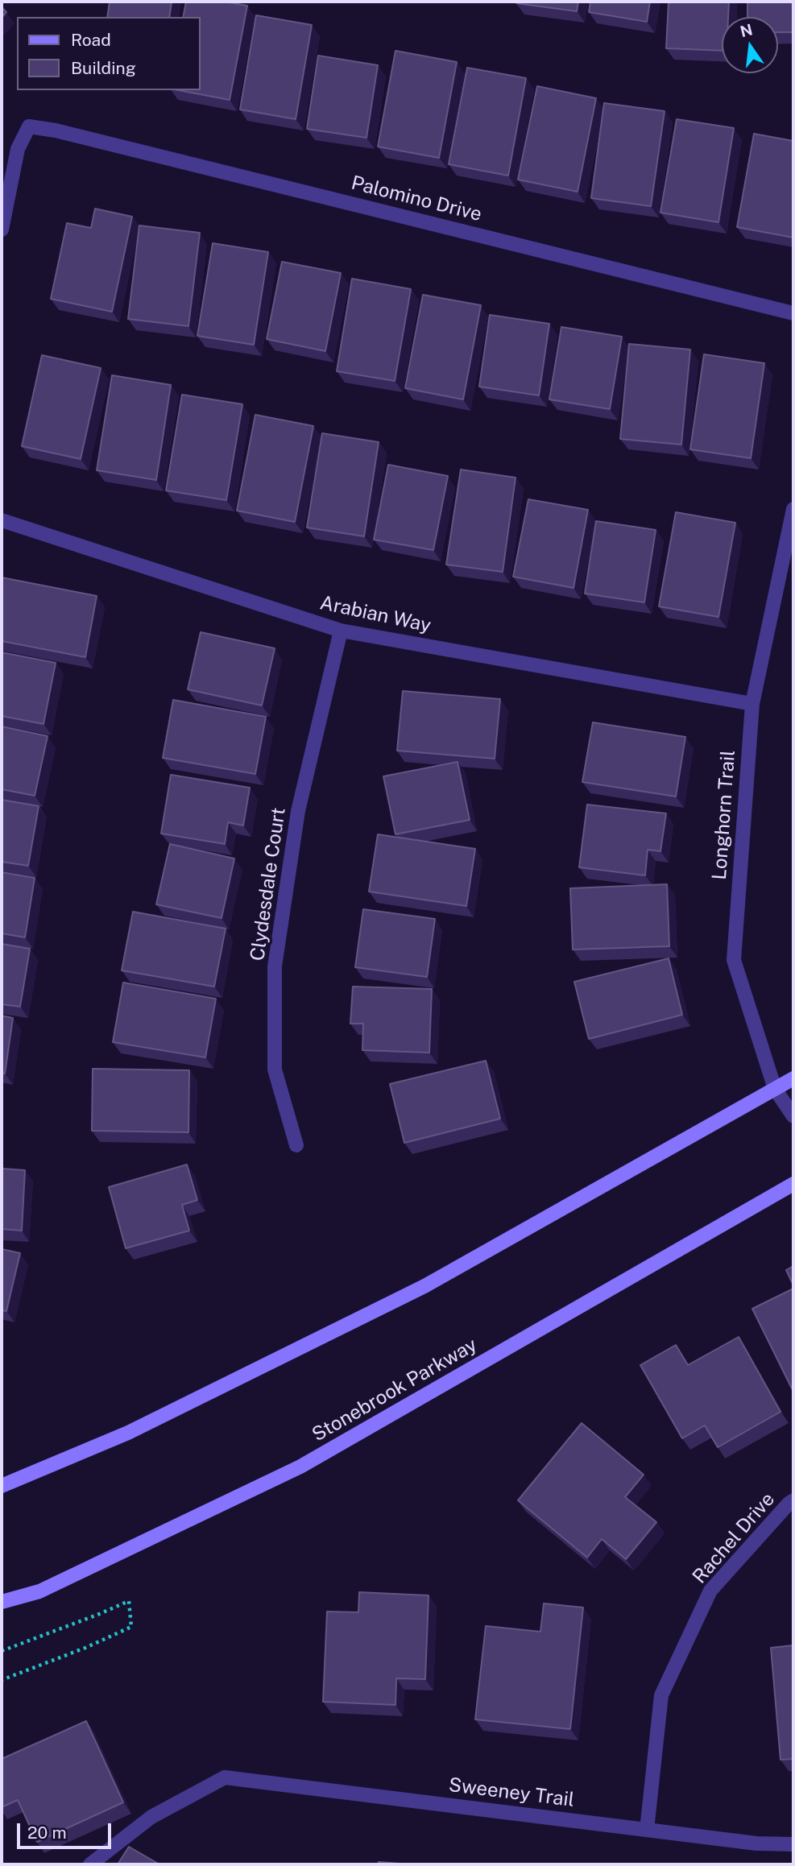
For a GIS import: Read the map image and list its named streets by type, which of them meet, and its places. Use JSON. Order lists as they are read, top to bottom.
{
  "streets": {
    "main road": ["Stonebrook Parkway"],
    "street": [
      "Palomino Drive",
      "Arabian Way",
      "Longhorn Trail",
      "Clydesdale Court",
      "Rachel Drive",
      "Sweeney Trail"
    ]
  },
  "crossings": [
    ["Arabian Way", "Longhorn Trail"],
    ["Arabian Way", "Clydesdale Court"],
    ["Rachel Drive", "Sweeney Trail"]
  ],
  "legend": ["Road", "Building"],
  "scale_bar": "20 m",
  "north": "top"
}
